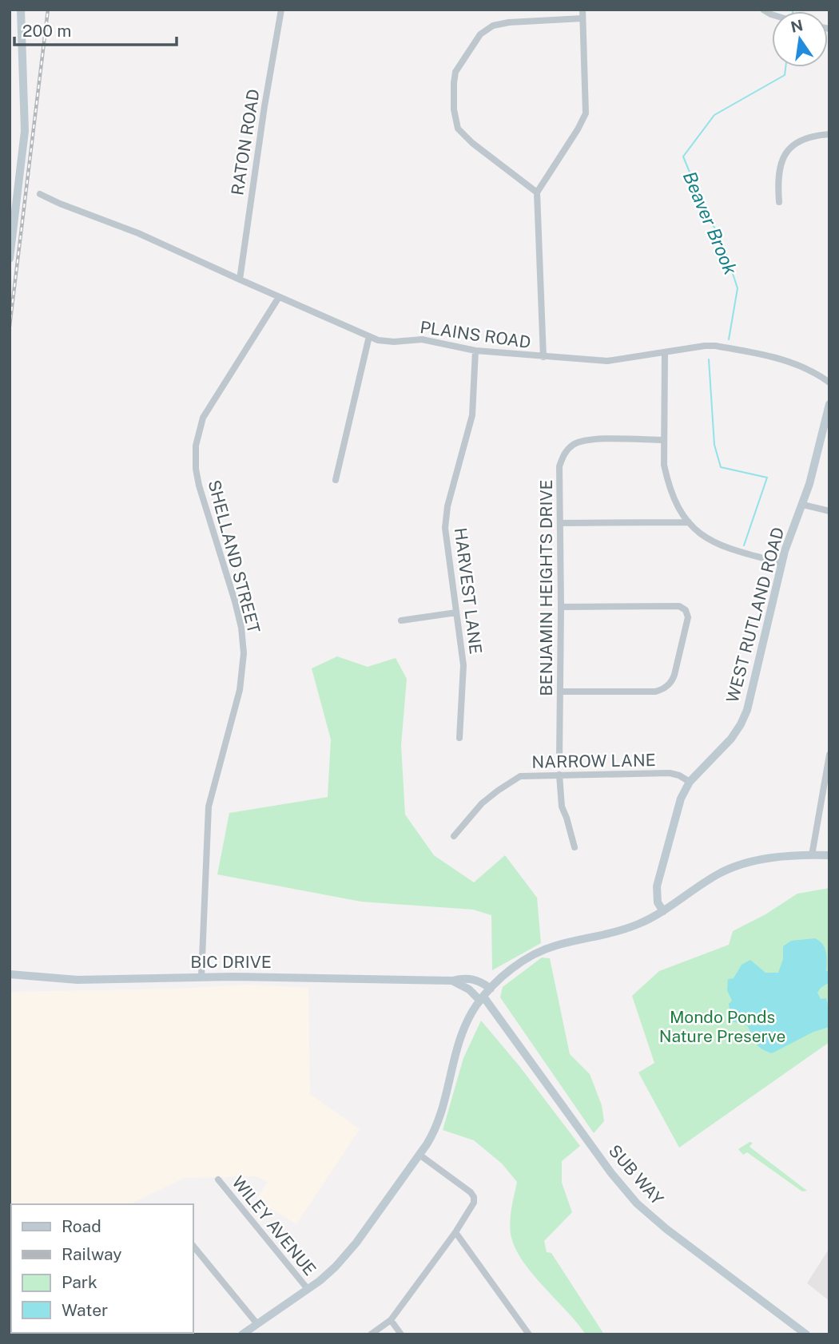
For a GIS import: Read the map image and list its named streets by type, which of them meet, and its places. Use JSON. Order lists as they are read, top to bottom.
{
  "streets": {
    "main road": ["WEST RUTLAND ROAD", "BIC DRIVE", "SUB WAY"],
    "street": [
      "RATON ROAD",
      "PLAINS ROAD",
      "SHELLAND STREET",
      "BENJAMIN HEIGHTS DRIVE",
      "HARVEST LANE",
      "NARROW LANE",
      "WILEY AVENUE"
    ]
  },
  "crossings": [
    ["RATON ROAD", "PLAINS ROAD"],
    ["PLAINS ROAD", "SHELLAND STREET"],
    ["PLAINS ROAD", "HARVEST LANE"],
    ["SHELLAND STREET", "BIC DRIVE"],
    ["WEST RUTLAND ROAD", "NARROW LANE"]
  ],
  "water": ["Beaver Brook"],
  "parks": ["Mondo Ponds Nature Preserve"],
  "legend": [
    "Road",
    "Railway",
    "Park",
    "Water"
  ],
  "scale_bar": "200 m",
  "north": "top"
}
